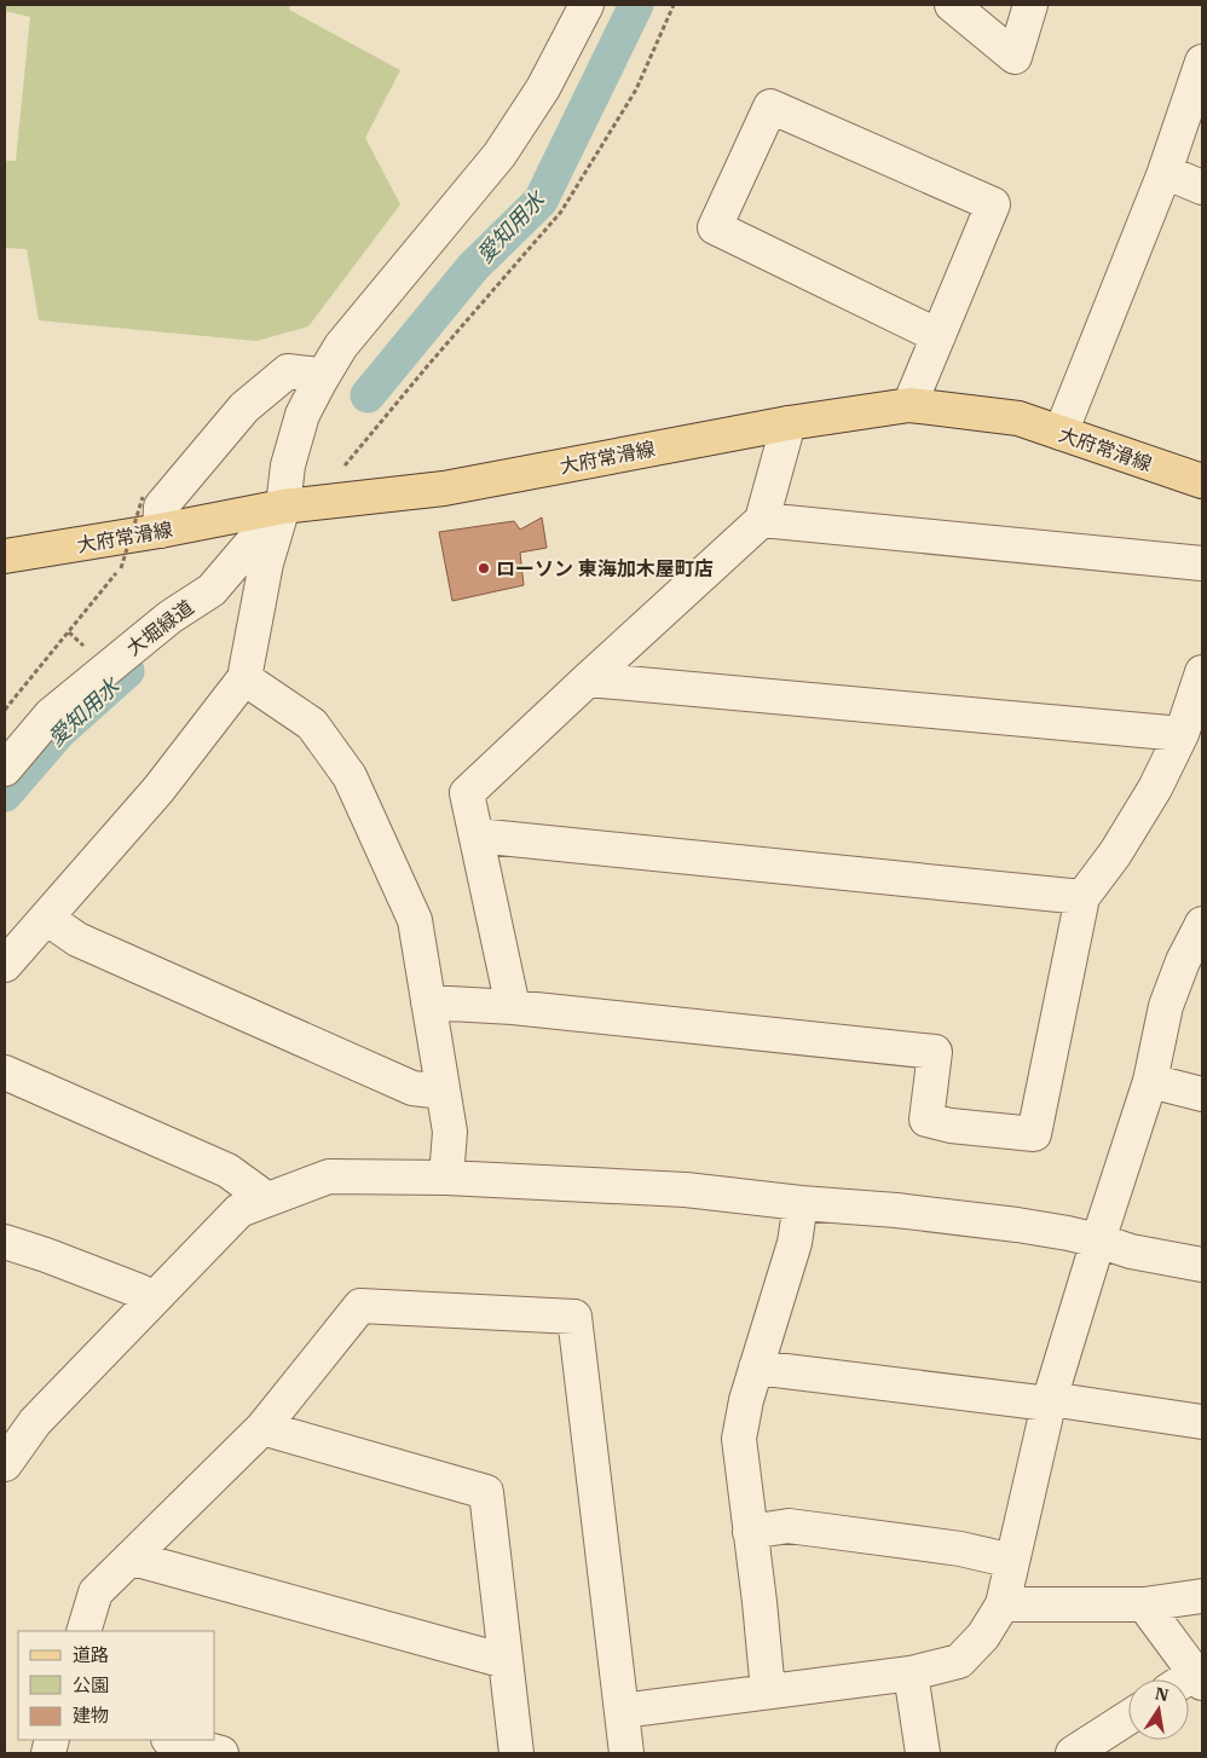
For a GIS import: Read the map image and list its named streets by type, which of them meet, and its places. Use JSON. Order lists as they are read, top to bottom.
{
  "streets": {
    "main road": ["大府常滑線"],
    "street": ["大堀緑道"]
  },
  "crossings": [
    ["大府常滑線", "大堀緑道"]
  ],
  "water": ["愛知用水"],
  "places": ["ローソン 東海加木屋町店"],
  "legend": ["道路", "公園", "建物"],
  "north": "top"
}
